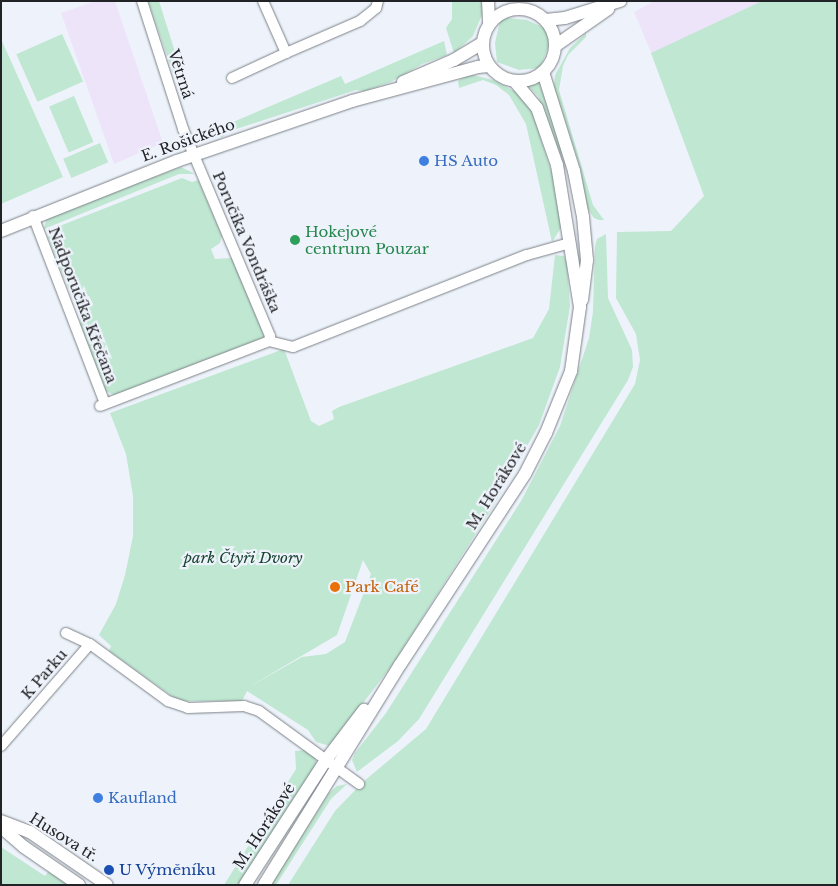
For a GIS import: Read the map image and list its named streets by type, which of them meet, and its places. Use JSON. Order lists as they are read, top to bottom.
{
  "streets": {
    "street": [
      "Větrná",
      "E. Rošického",
      "Poručíka Vondráška",
      "Nadporučíka Křečana",
      "M. Horákové",
      "K Parku",
      "Husova tř."
    ]
  },
  "crossings": [
    ["Větrná", "E. Rošického"],
    ["Větrná", "Poručíka Vondráška"],
    ["E. Rošického", "Poručíka Vondráška"],
    ["E. Rošického", "Nadporučíka Křečana"],
    ["E. Rošického", "M. Horákové"],
    ["Poručíka Vondráška", "Nadporučíka Křečana"]
  ],
  "parks": ["park Čtyři Dvory"],
  "places": [
    "HS Auto",
    "Hokejové centrum Pouzar",
    "Park Café",
    "Kaufland",
    "U Výměníku"
  ]
}
